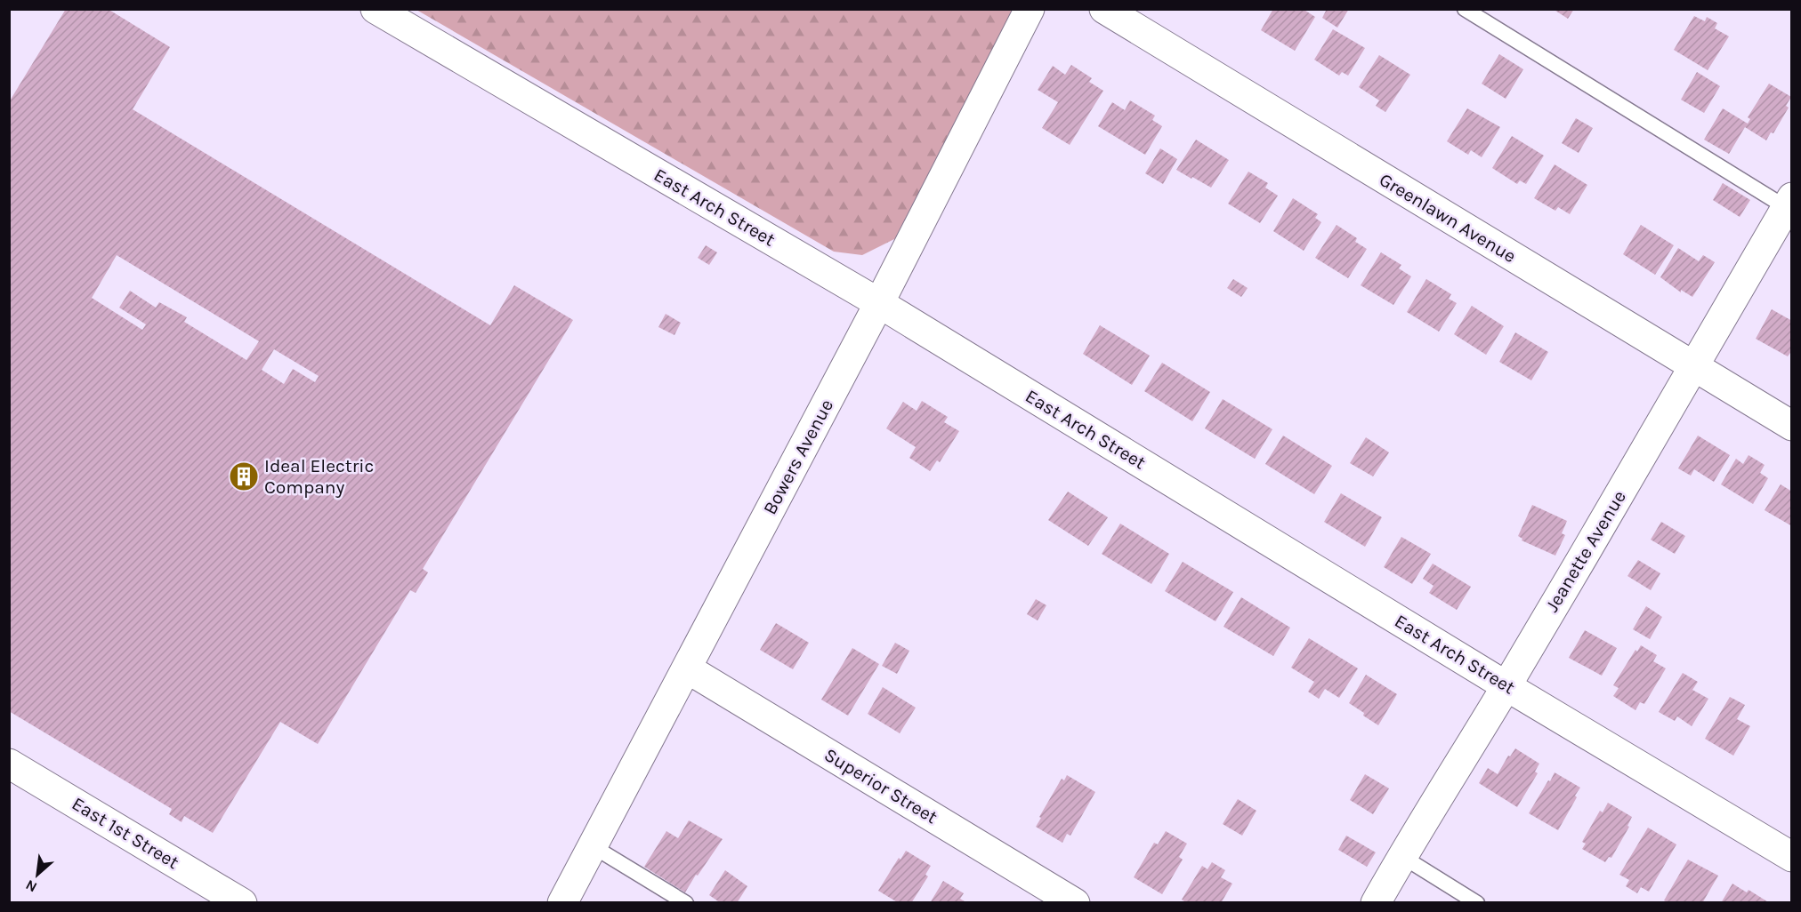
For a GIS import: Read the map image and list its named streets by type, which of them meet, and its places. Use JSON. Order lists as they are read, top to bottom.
{
  "streets": {
    "street": [
      "East Arch Street",
      "Greenlawn Avenue",
      "Bowers Avenue",
      "Jeanette Avenue",
      "Superior Street",
      "East 1st Street"
    ]
  },
  "crossings": [
    ["East Arch Street", "Bowers Avenue"],
    ["East Arch Street", "Jeanette Avenue"],
    ["Greenlawn Avenue", "Jeanette Avenue"],
    ["Bowers Avenue", "Superior Street"]
  ],
  "places": {
    "building": ["Ideal Electric Company"]
  },
  "north": "bottom left"
}
